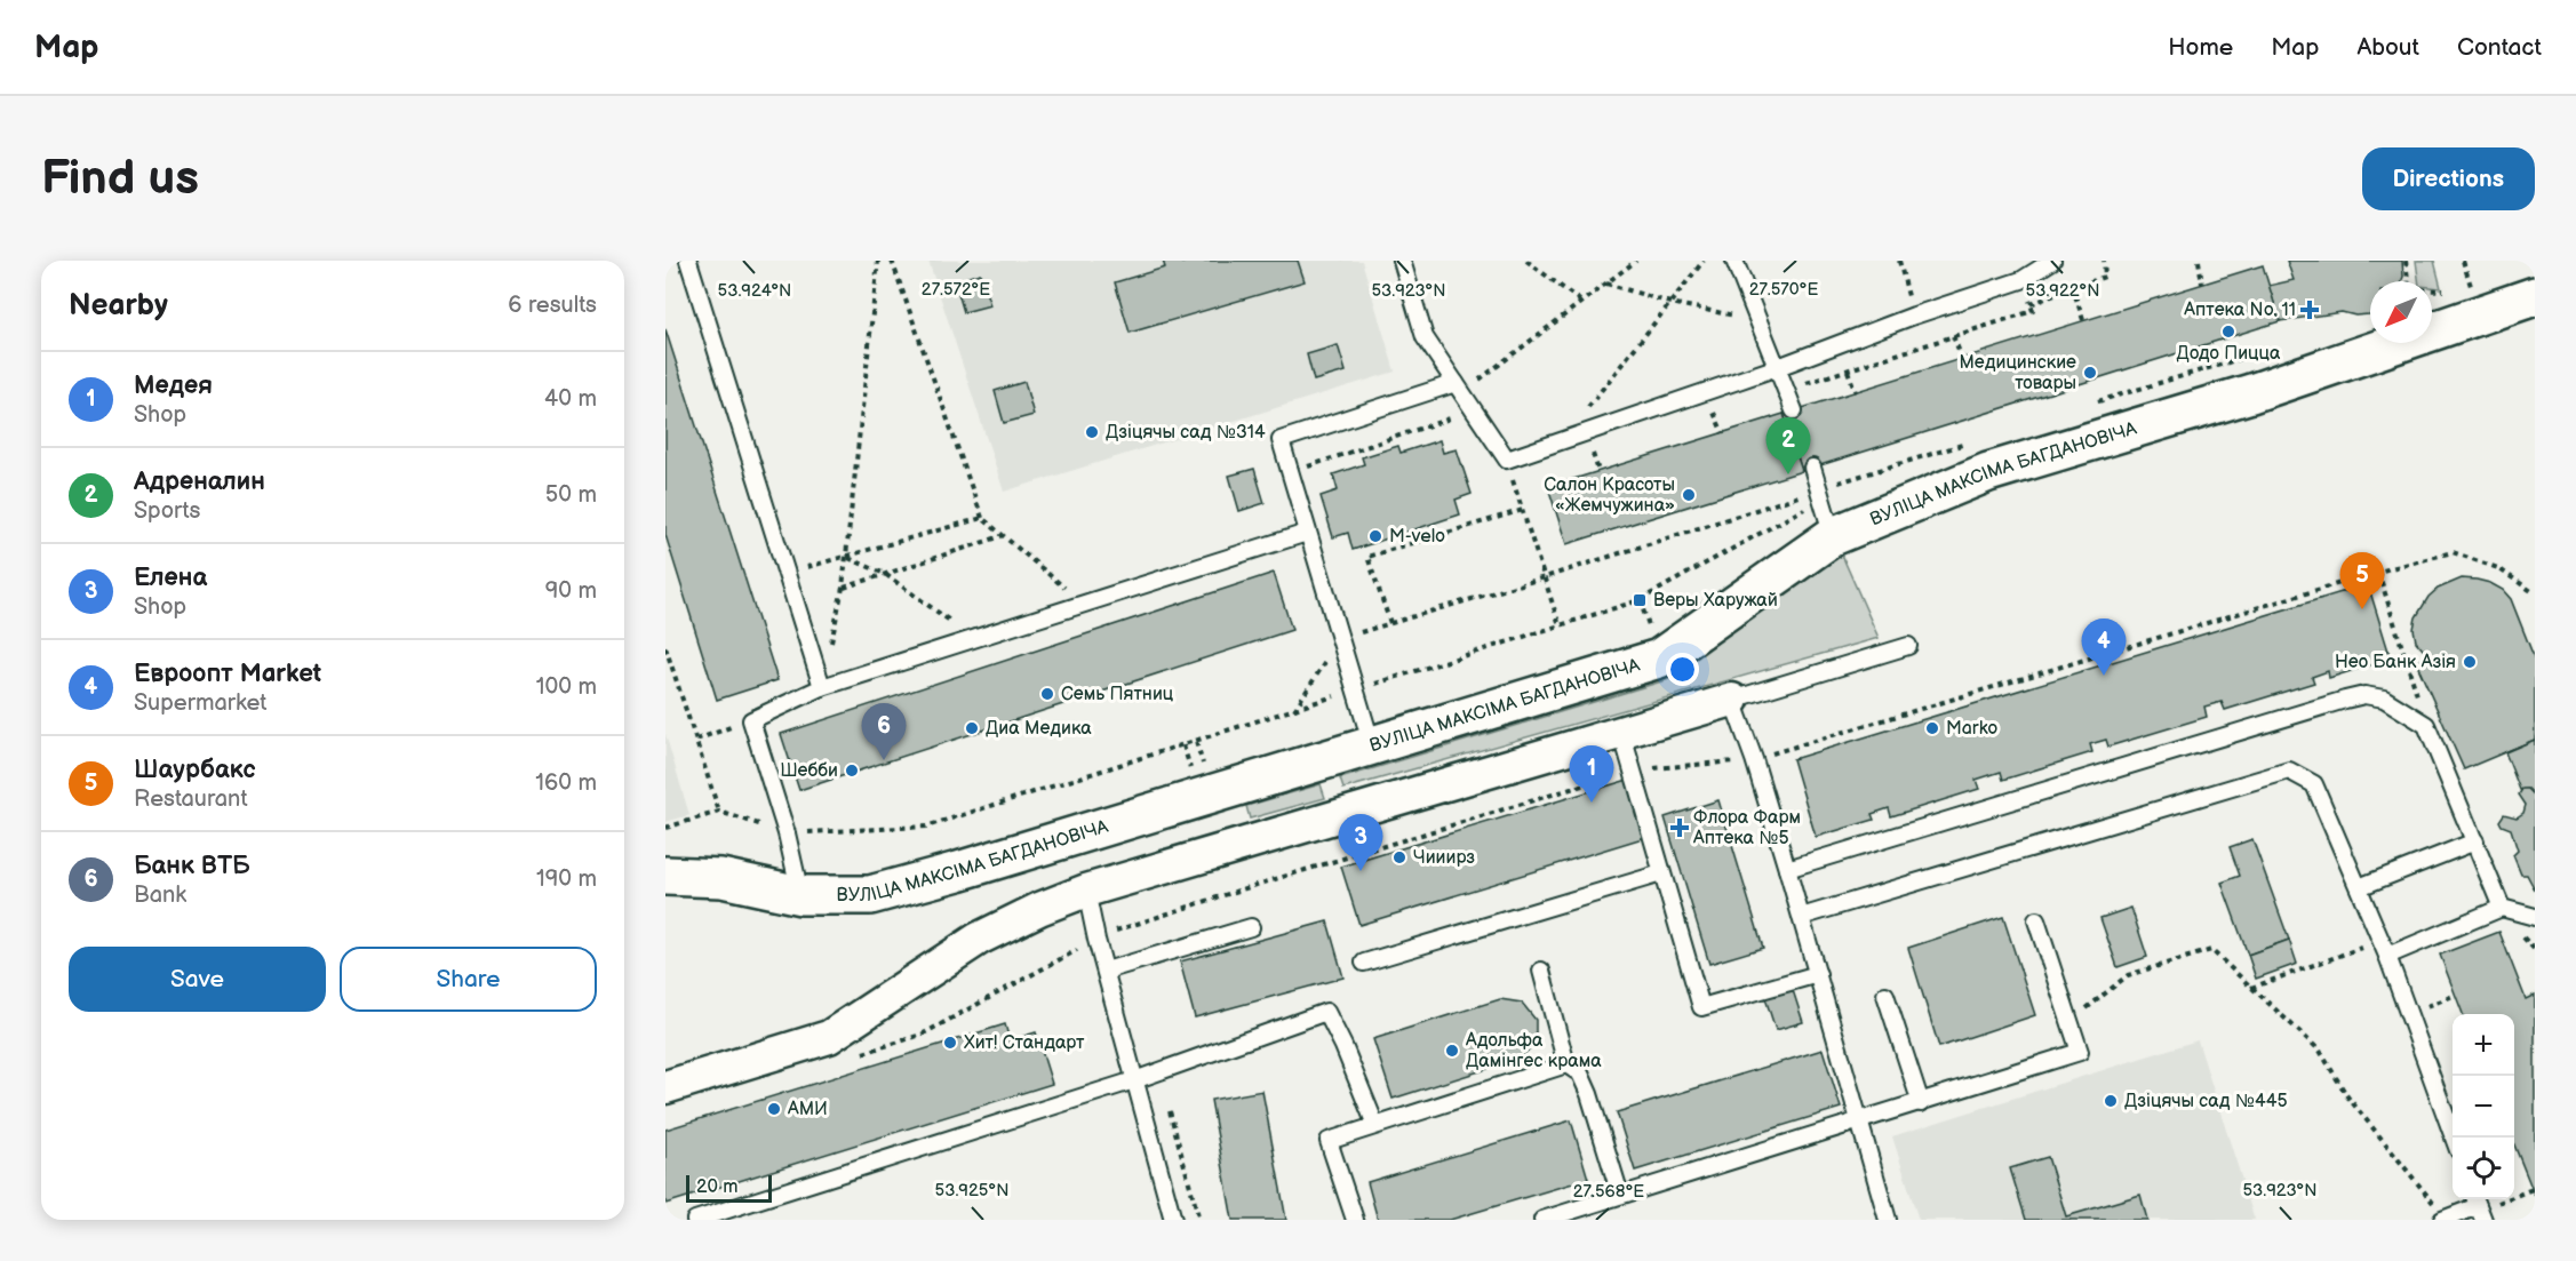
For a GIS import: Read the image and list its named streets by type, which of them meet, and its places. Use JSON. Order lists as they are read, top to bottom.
{
  "streets": {
    "main road": ["ВУЛІЦА МАКСІМА БАГДАНОВІЧА"]
  },
  "places": {
    "health": ["Аптека No. 11", "Флора Фарм Аптека №5"],
    "other": [
      "Додо Пицца",
      "Медицинские товары",
      "Дзіцячы сад №314",
      "Салон Красоты «Жемчужина»",
      "M-velo",
      "Нео Банк Азія",
      "Семь Пятниц",
      "Диа Медика",
      "Marko",
      "Шебби",
      "Чииирз",
      "Хит! Стандарт",
      "Адольфа Дамінгес крама",
      "Дзіцячы сад №445",
      "АМИ"
    ],
    "transit": ["Веры Харужай"]
  },
  "scale_bar": "20 m",
  "north": "bottom left",
  "page": {
    "header": "Map",
    "nav": [
      "Home",
      "Map",
      "About",
      "Contact"
    ],
    "buttons": [
      "Directions",
      ["Save", "Share"]
    ],
    "title": "Find us",
    "heading": ["Nearby", "6 results"],
    "list": [
      {
        "mark": "1",
        "name": "Медея",
        "note": "Shop",
        "value": "40 m"
      },
      {
        "mark": "2",
        "name": "Адреналин",
        "note": "Sports",
        "value": "50 m"
      },
      {
        "mark": "3",
        "name": "Елена",
        "note": "Shop",
        "value": "90 m"
      },
      {
        "mark": "4",
        "name": "Евроопт Market",
        "note": "Supermarket",
        "value": "100 m"
      },
      {
        "mark": "5",
        "name": "Шаурбакс",
        "note": "Restaurant",
        "value": "160 m"
      },
      {
        "mark": "6",
        "name": "Банк ВТБ",
        "note": "Bank",
        "value": "190 m"
      }
    ],
    "pins": [
      "2",
      "5",
      "4",
      "6",
      "1",
      "3"
    ],
    "map_buttons": ["+", "−"],
    "scale": "20 m"
  },
  "coordinates": [
    "27.572°E",
    "27.570°E",
    "53.924°N",
    "53.923°N",
    "53.922°N",
    "53.925°N",
    "27.568°E"
  ]
}
